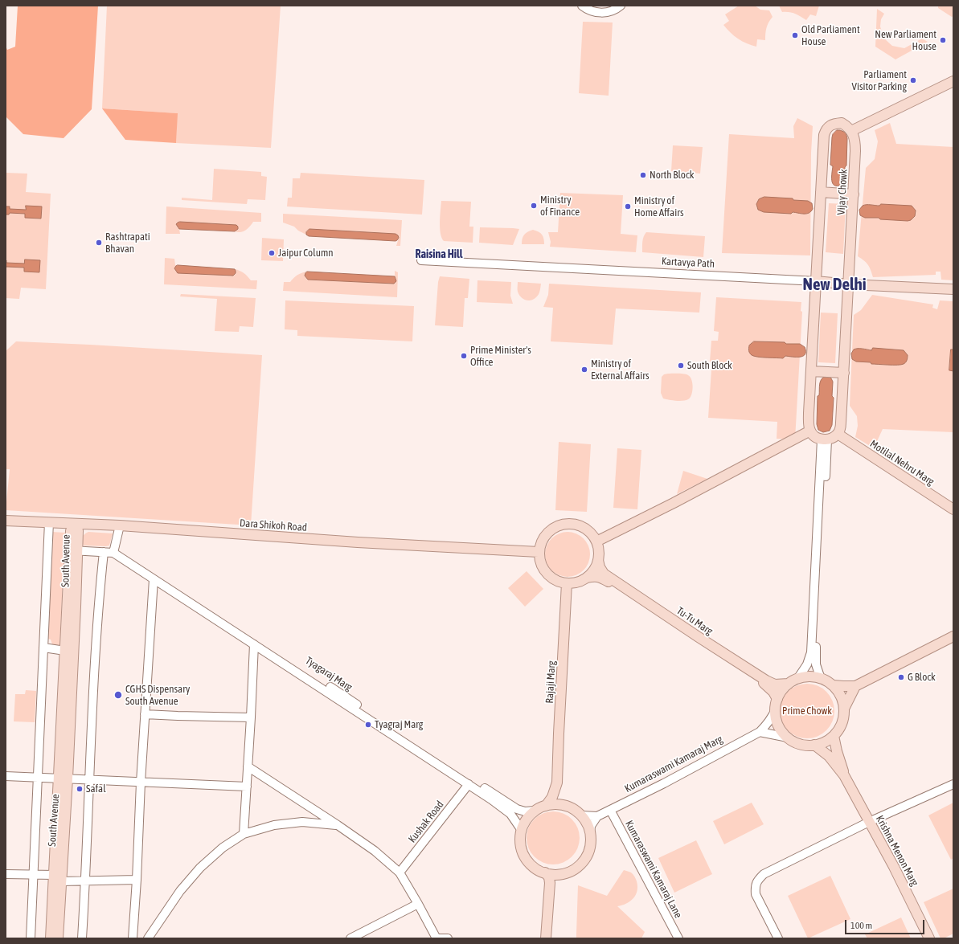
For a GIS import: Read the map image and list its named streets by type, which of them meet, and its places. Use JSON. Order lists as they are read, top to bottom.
{
  "streets": {
    "main road": [
      "Vijay Chowk",
      "Kartavya Path",
      "Motilal Nehru Marg",
      "Dara Shikoh Road",
      "South Avenue",
      "Tu-Tu Marg",
      "Rajaji Marg",
      "Krishna Menon Marg"
    ],
    "street": [
      "Tyagaraj Marg",
      "Kumaraswami Kamaraj Marg",
      "Kushak Road",
      "Kumaraswami Kamaraj Lane"
    ]
  },
  "crossings": [
    ["Vijay Chowk", "Kartavya Path"],
    ["Vijay Chowk", "Motilal Nehru Marg"],
    ["Dara Shikoh Road", "South Avenue"],
    ["Dara Shikoh Road", "Tu-Tu Marg"],
    ["Dara Shikoh Road", "Rajaji Marg"],
    ["South Avenue", "Tyagaraj Marg"],
    ["Tu-Tu Marg", "Rajaji Marg"],
    ["Tu-Tu Marg", "Kumaraswami Kamaraj Marg"],
    ["Tu-Tu Marg", "Krishna Menon Marg"],
    ["Tyagaraj Marg", "Rajaji Marg"],
    ["Tyagaraj Marg", "Kumaraswami Kamaraj Marg"],
    ["Tyagaraj Marg", "Kushak Road"],
    ["Rajaji Marg", "Kumaraswami Kamaraj Marg"],
    ["Kumaraswami Kamaraj Marg", "Krishna Menon Marg"],
    ["Kumaraswami Kamaraj Marg", "Kumaraswami Kamaraj Lane"]
  ],
  "districts": ["Raisina Hill", "New Delhi"],
  "parks": ["Prime Chowk"],
  "places": [
    "Old Parliament House",
    "New Parliament House",
    "Parliament Visitor Parking",
    "North Block",
    "Ministry of Finance",
    "Ministry of Home Affairs",
    "Rashtrapati Bhavan",
    "Jaipur Column",
    "Prime Minister's Office",
    "South Block",
    "Ministry of External Affairs",
    "G Block",
    "CGHS Dispensary South Avenue",
    "Tyagraj Marg",
    "Safal"
  ],
  "scale_bar": "100 m"
}
